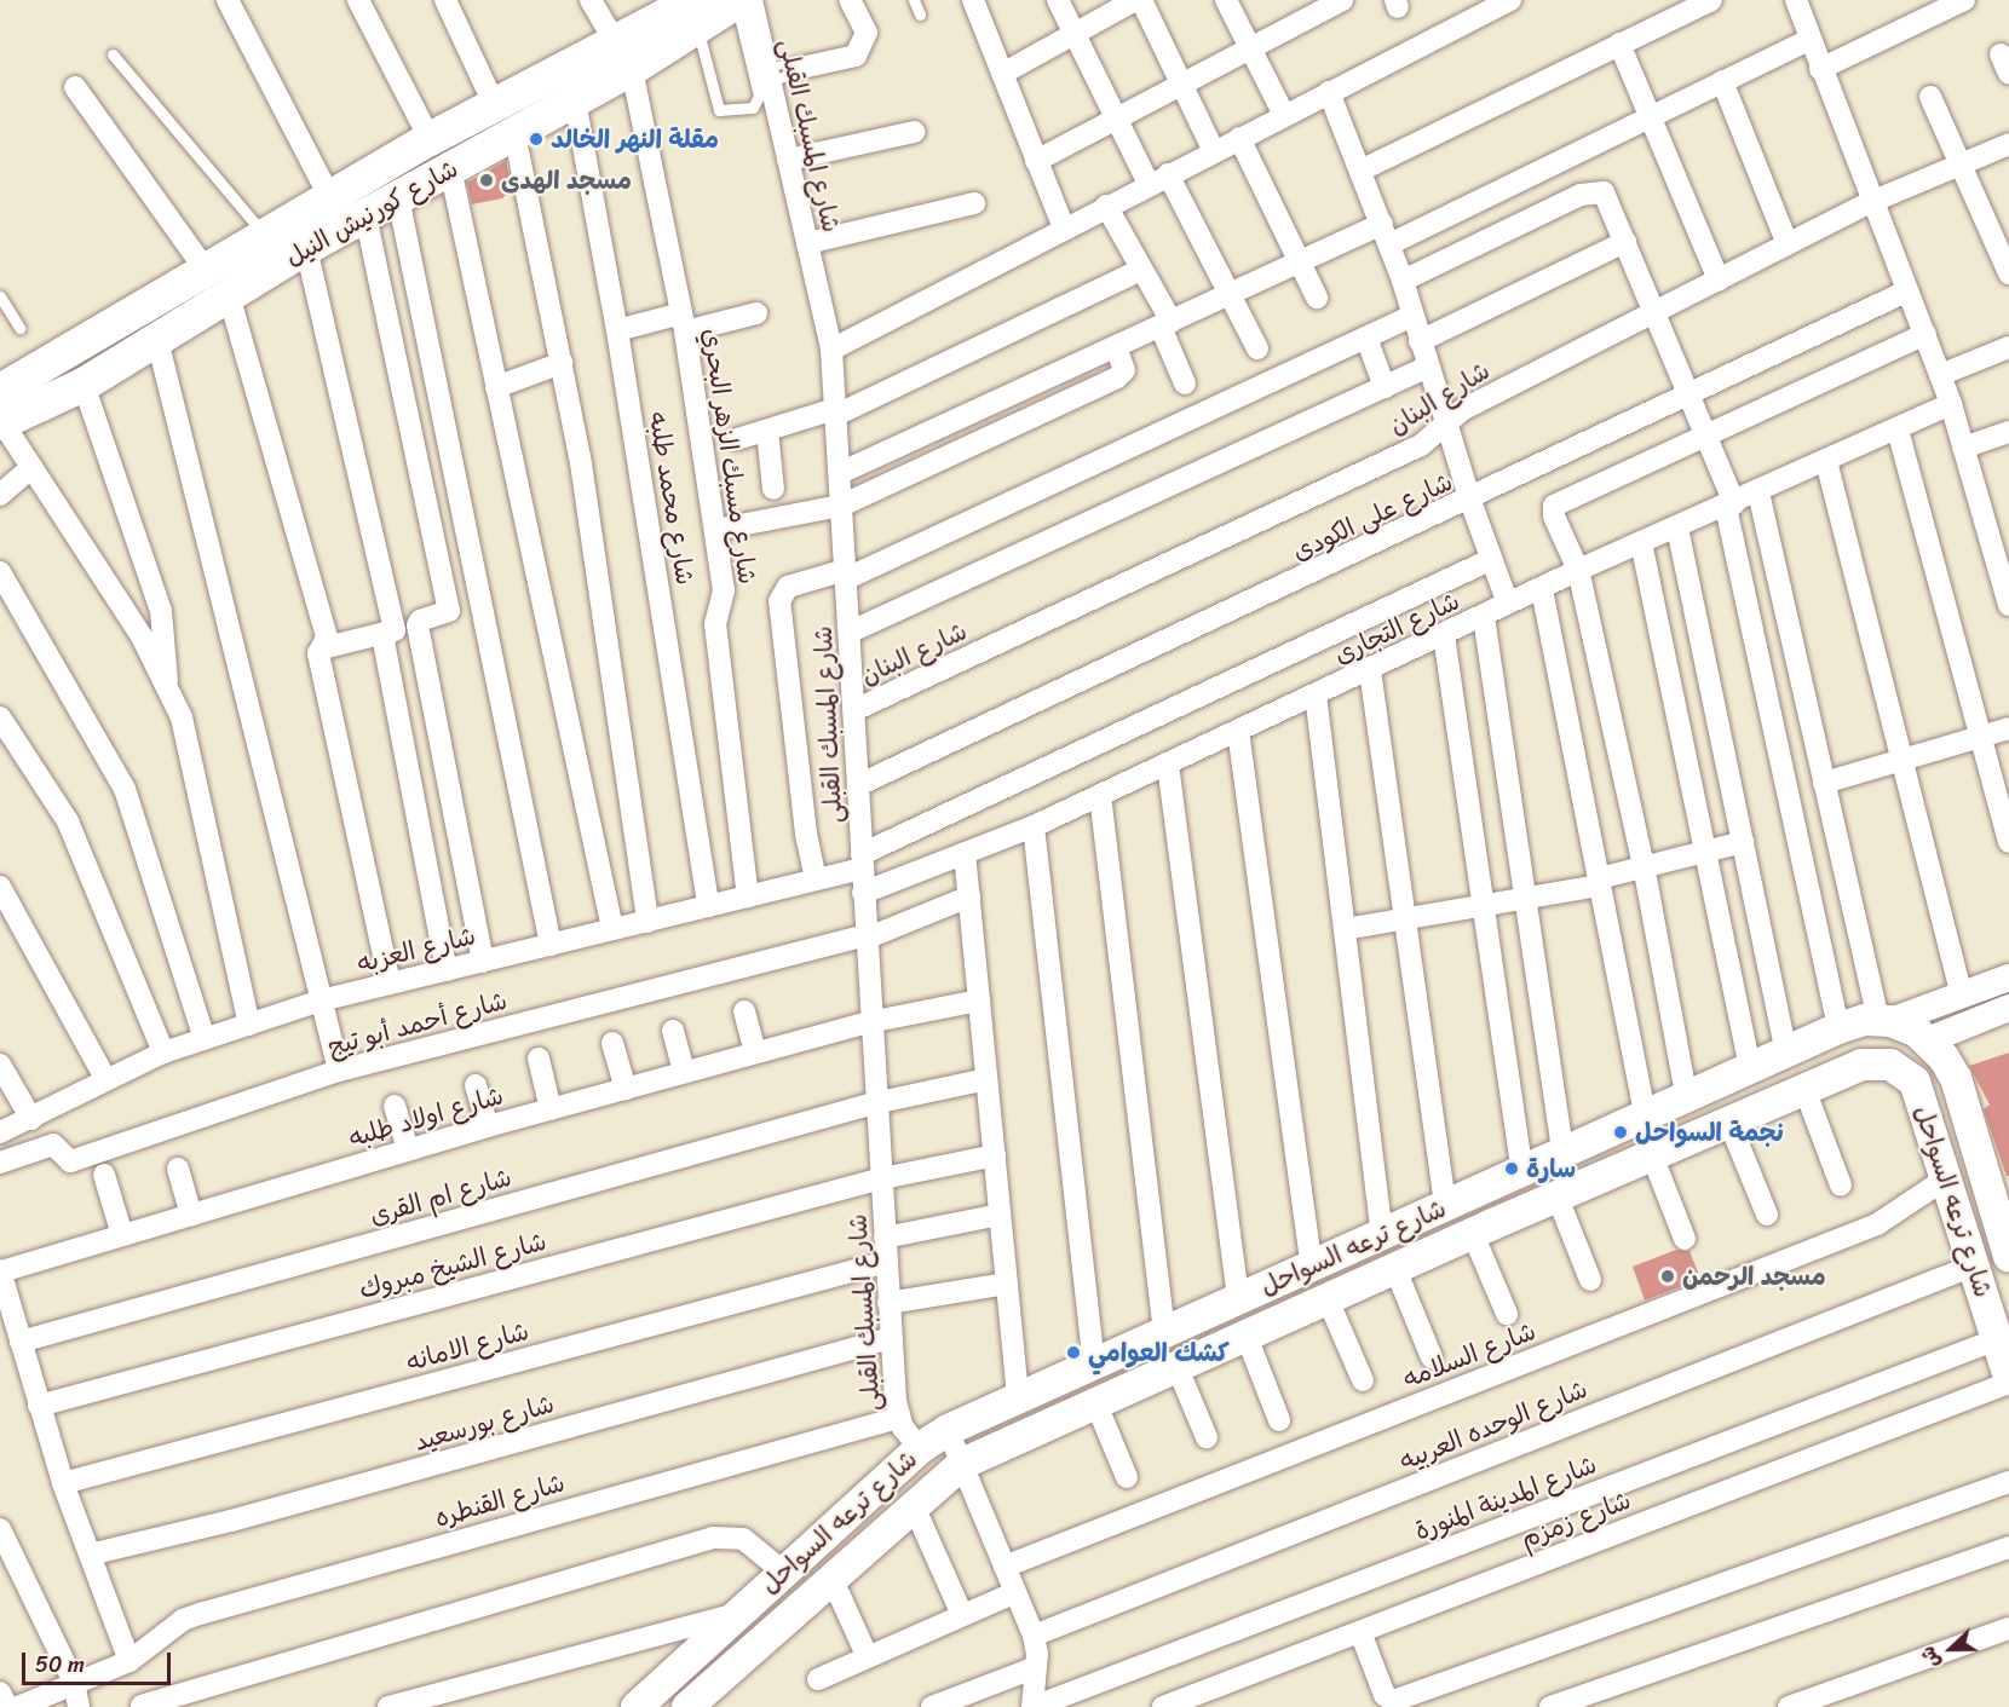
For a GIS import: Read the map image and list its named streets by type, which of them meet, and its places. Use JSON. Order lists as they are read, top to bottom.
{
  "streets": {
    "main road": ["شارع كورنيش النيل", "شارع ترعه السواحل"],
    "street": [
      "شارع المسبك القبلى",
      "شارع البنان",
      "شارع مسبك الزهر البحري",
      "شارع محمد طلبه",
      "شارع على الكودى",
      "شارع التجارى",
      "شارع العزبه",
      "شارع أحمد أبو تيج",
      "شارع اولاد طلبه",
      "شارع ام القرى",
      "شارع الشيخ مبروك",
      "شارع الامانه",
      "شارع السلامه",
      "شارع بورسعيد",
      "شارع الوحده العربيه",
      "شارع المدينة المنورة",
      "شارع القنطره",
      "شارع زمزم"
    ]
  },
  "crossings": [
    ["شارع المسبك القبلى", "شارع كورنيش النيل"],
    ["شارع المسبك القبلى", "شارع البنان"],
    ["شارع المسبك القبلى", "شارع على الكودى"],
    ["شارع المسبك القبلى", "شارع التجارى"],
    ["شارع المسبك القبلى", "شارع العزبه"],
    ["شارع المسبك القبلى", "شارع أحمد أبو تيج"],
    ["شارع المسبك القبلى", "شارع اولاد طلبه"],
    ["شارع المسبك القبلى", "شارع ام القرى"],
    ["شارع المسبك القبلى", "شارع ترعه السواحل"],
    ["شارع المسبك القبلى", "شارع الشيخ مبروك"],
    ["شارع المسبك القبلى", "شارع الامانه"],
    ["شارع المسبك القبلى", "شارع بورسعيد"],
    ["شارع المسبك القبلى", "شارع القنطره"],
    ["شارع كورنيش النيل", "شارع مسبك الزهر البحري"],
    ["شارع كورنيش النيل", "شارع محمد طلبه"],
    ["شارع مسبك الزهر البحري", "شارع العزبه"],
    ["شارع محمد طلبه", "شارع العزبه"],
    ["شارع ترعه السواحل", "شارع السلامه"],
    ["شارع ترعه السواحل", "شارع الوحده العربيه"],
    ["شارع ترعه السواحل", "شارع المدينة المنورة"]
  ],
  "places": [
    "مقلة النهر الخالد",
    "مسجد الهدى",
    "نجمة السواحل",
    "سارة",
    "مسجد الرحمن",
    "كشك العوامي"
  ],
  "scale_bar": "50 m",
  "north": "left"
}
